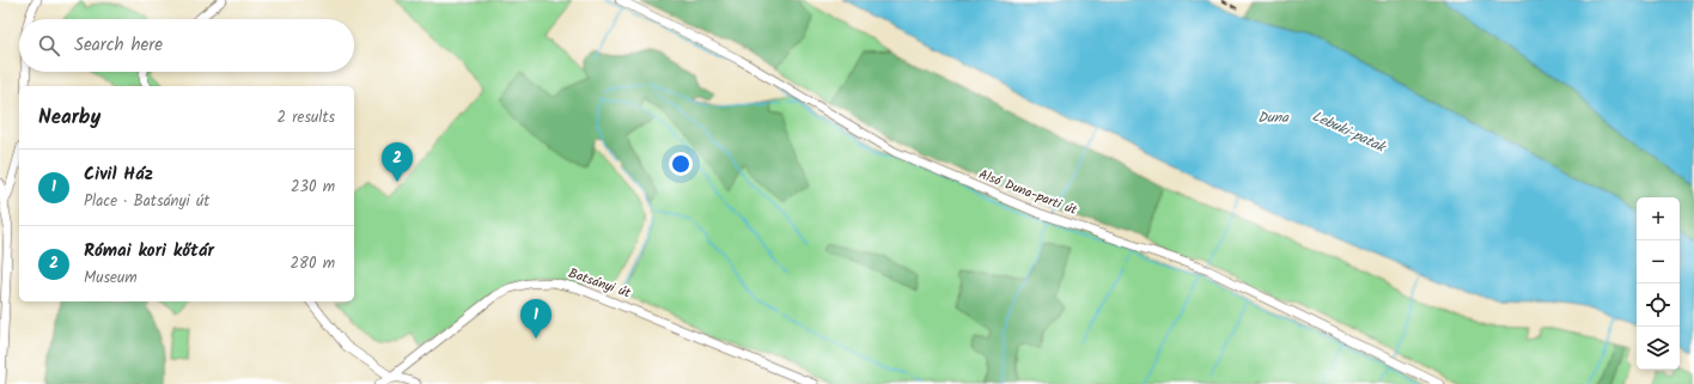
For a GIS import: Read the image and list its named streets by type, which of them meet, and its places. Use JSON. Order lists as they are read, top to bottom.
{
  "streets": {
    "street": ["Alsó Duna-parti út", "Batsányi út"]
  },
  "water": ["Duna", "Lebuki-patak"],
  "page": {
    "search": "Search here",
    "heading": ["Nearby", "2 results"],
    "pins": ["2", "1"],
    "list": [
      {
        "mark": "1",
        "name": "Civil Ház",
        "note": "Place · Batsányi út",
        "value": "230 m"
      },
      {
        "mark": "2",
        "name": "Római kori kőtár",
        "note": "Museum",
        "value": "280 m"
      }
    ],
    "map_buttons": ["+", "−"]
  }
}
